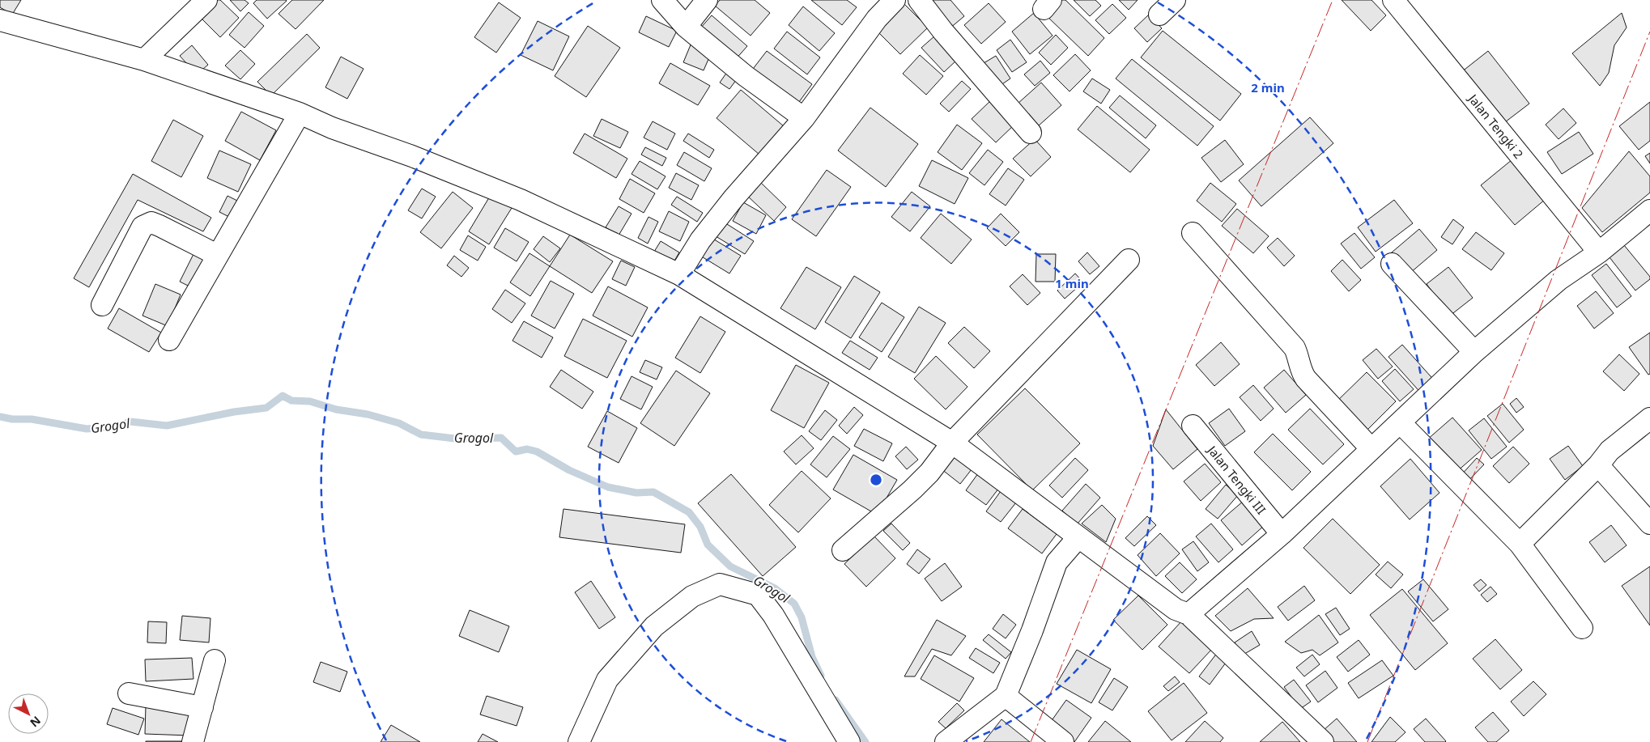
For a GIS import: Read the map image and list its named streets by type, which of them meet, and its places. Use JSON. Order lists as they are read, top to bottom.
{
  "streets": {
    "street": ["Jalan Tengki 2", "Jalan Tengki III"]
  },
  "water": ["Grogol"],
  "north": "bottom right",
  "rings": ["2 min", "1 min"]
}
